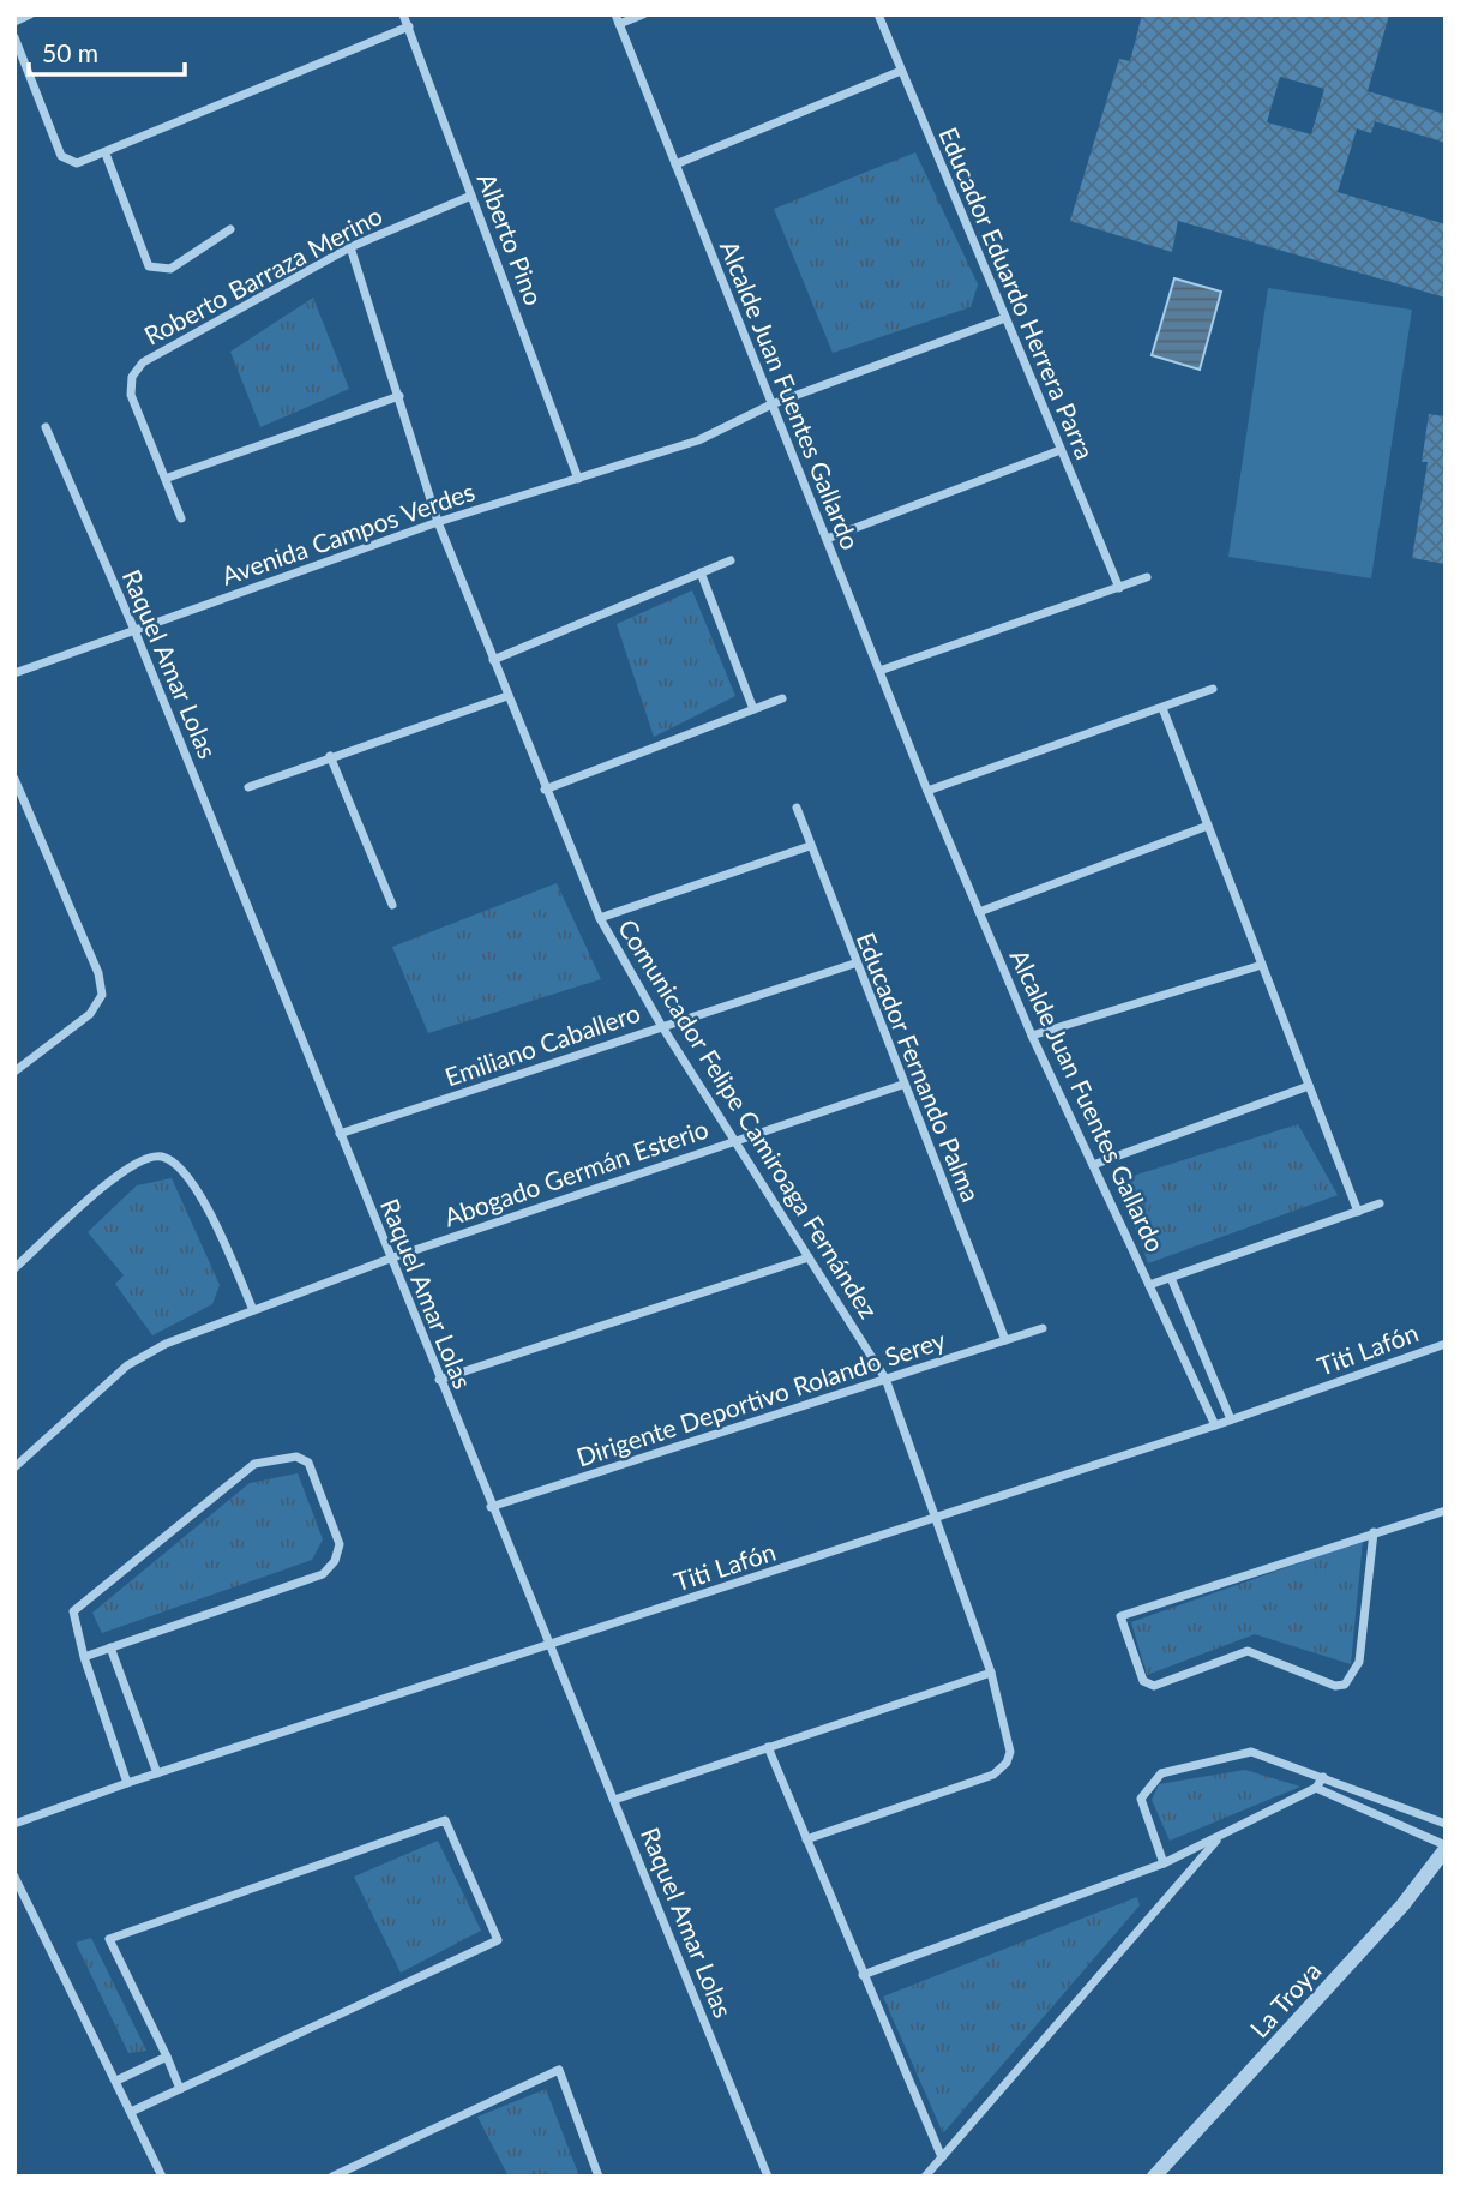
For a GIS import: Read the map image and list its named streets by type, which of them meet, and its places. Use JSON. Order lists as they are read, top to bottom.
{
  "streets": {
    "street": [
      "Alberto Pino",
      "Roberto Barraza Merino",
      "Educador Eduardo Herrera Parra",
      "Alcalde Juan Fuentes Gallardo",
      "Avenida Campos Verdes",
      "Raquel Amar Lolas",
      "Emiliano Caballero",
      "Educador Fernando Palma",
      "Comunicador Felipe Camiroaga Fernández",
      "Abogado Germán Esterio",
      "Titi Lafón",
      "Dirigente Deportivo Rolando Serey",
      "La Troya"
    ]
  },
  "crossings": [
    ["Alberto Pino", "Roberto Barraza Merino"],
    ["Alberto Pino", "Avenida Campos Verdes"],
    ["Roberto Barraza Merino", "Comunicador Felipe Camiroaga Fernández"],
    ["Educador Eduardo Herrera Parra", "Avenida Campos Verdes"],
    ["Alcalde Juan Fuentes Gallardo", "Avenida Campos Verdes"],
    ["Alcalde Juan Fuentes Gallardo", "Titi Lafón"],
    ["Avenida Campos Verdes", "Raquel Amar Lolas"],
    ["Avenida Campos Verdes", "Comunicador Felipe Camiroaga Fernández"],
    ["Raquel Amar Lolas", "Emiliano Caballero"],
    ["Raquel Amar Lolas", "Abogado Germán Esterio"],
    ["Raquel Amar Lolas", "Titi Lafón"],
    ["Raquel Amar Lolas", "Dirigente Deportivo Rolando Serey"],
    ["Emiliano Caballero", "Educador Fernando Palma"],
    ["Emiliano Caballero", "Comunicador Felipe Camiroaga Fernández"],
    ["Educador Fernando Palma", "Abogado Germán Esterio"],
    ["Educador Fernando Palma", "Dirigente Deportivo Rolando Serey"],
    ["Comunicador Felipe Camiroaga Fernández", "Abogado Germán Esterio"],
    ["Comunicador Felipe Camiroaga Fernández", "Titi Lafón"],
    ["Comunicador Felipe Camiroaga Fernández", "Dirigente Deportivo Rolando Serey"]
  ],
  "scale_bar": "50 m"
}
